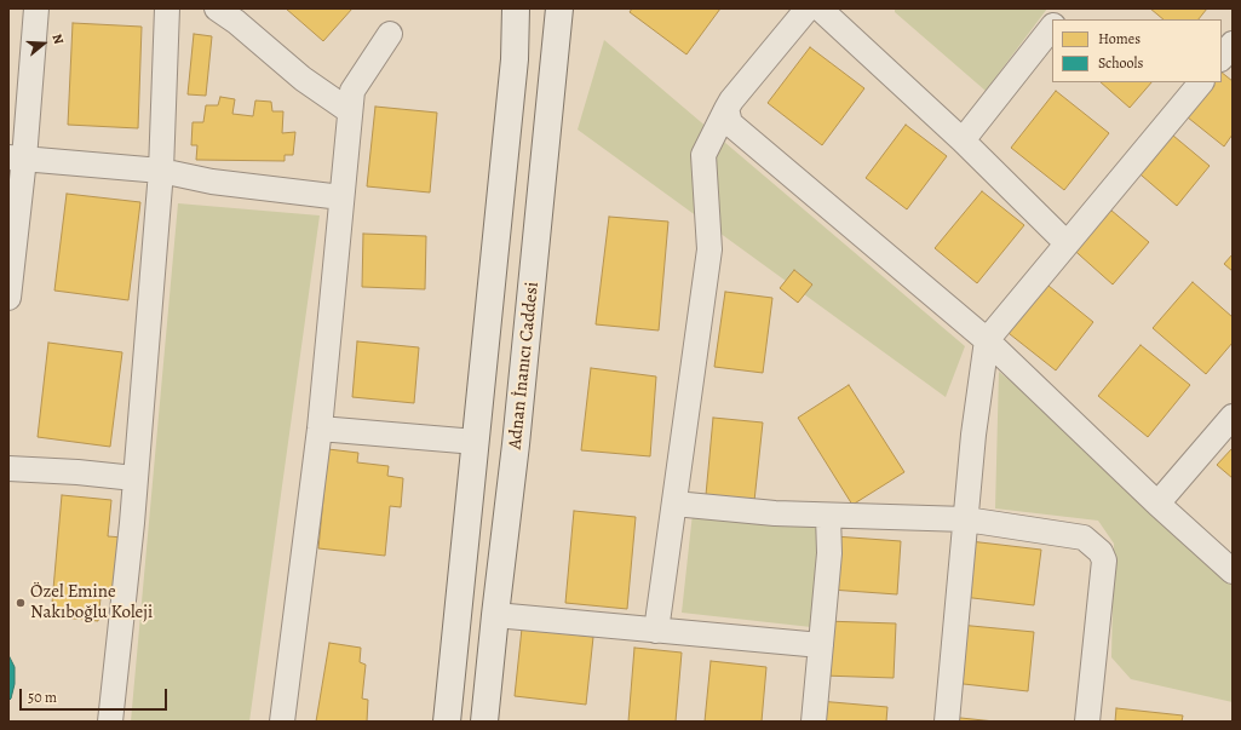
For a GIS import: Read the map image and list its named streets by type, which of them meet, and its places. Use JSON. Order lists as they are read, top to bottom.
{
  "streets": {
    "main road": ["Adnan İnanıcı Caddesi"]
  },
  "places": ["Özel Emine Nakıboğlu Koleji"],
  "legend": ["Homes", "Schools"],
  "scale_bar": "50 m",
  "north": "right"
}
